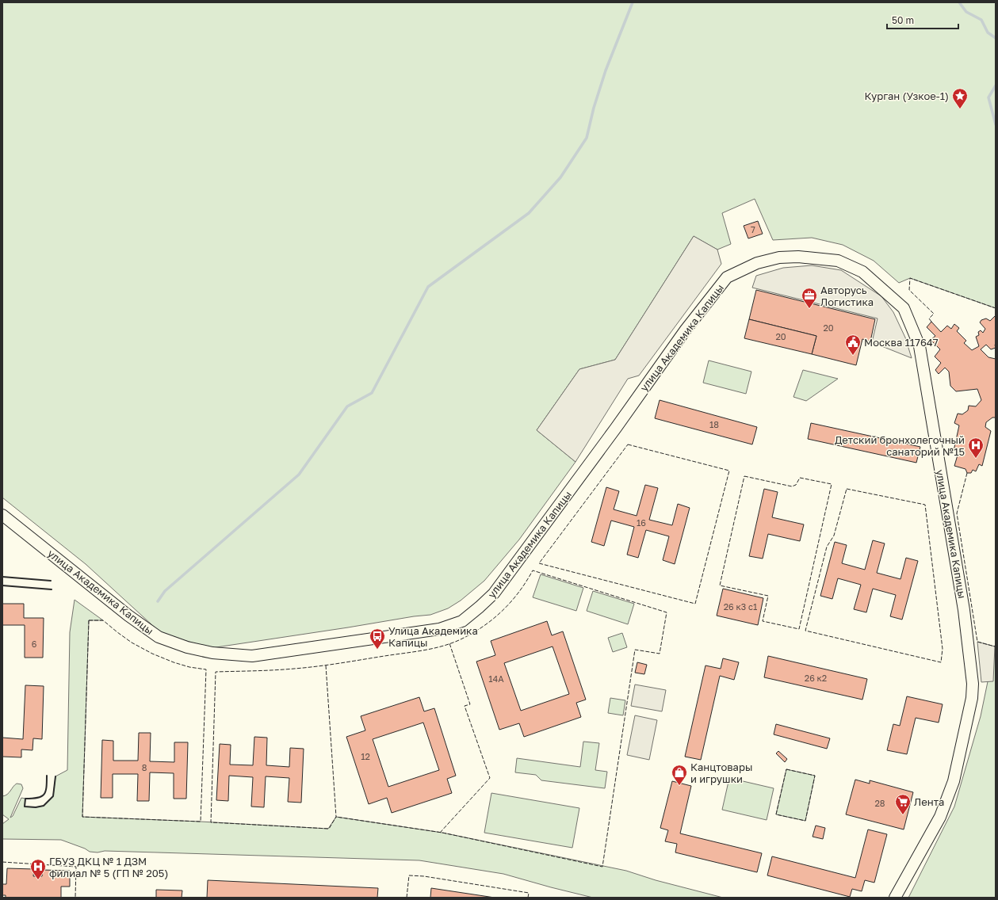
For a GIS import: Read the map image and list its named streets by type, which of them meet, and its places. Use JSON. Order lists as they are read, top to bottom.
{
  "streets": {
    "street": ["улица Академика Капицы"]
  },
  "places": {
    "place": ["Курган (Узкое-1)"],
    "office": ["Авторусь Логистика"],
    "public building": ["Москва 117647"],
    "hospital": ["Детский бронхолегочный санаторий №15", "ГБУЗ ДКЦ № 1 ДЗМ филиал № 5 (ГП № 205)"],
    "bus stop": ["Улица Академика Капицы"],
    "shop": ["Канцтовары и игрушки"],
    "supermarket": ["Лента"]
  },
  "house_numbers": [
    "7",
    "20",
    "20",
    "18",
    "16",
    "26 к3 с1",
    "6",
    "26 к2",
    "14А",
    "12",
    "8",
    "28"
  ],
  "scale_bar": "50 m"
}
